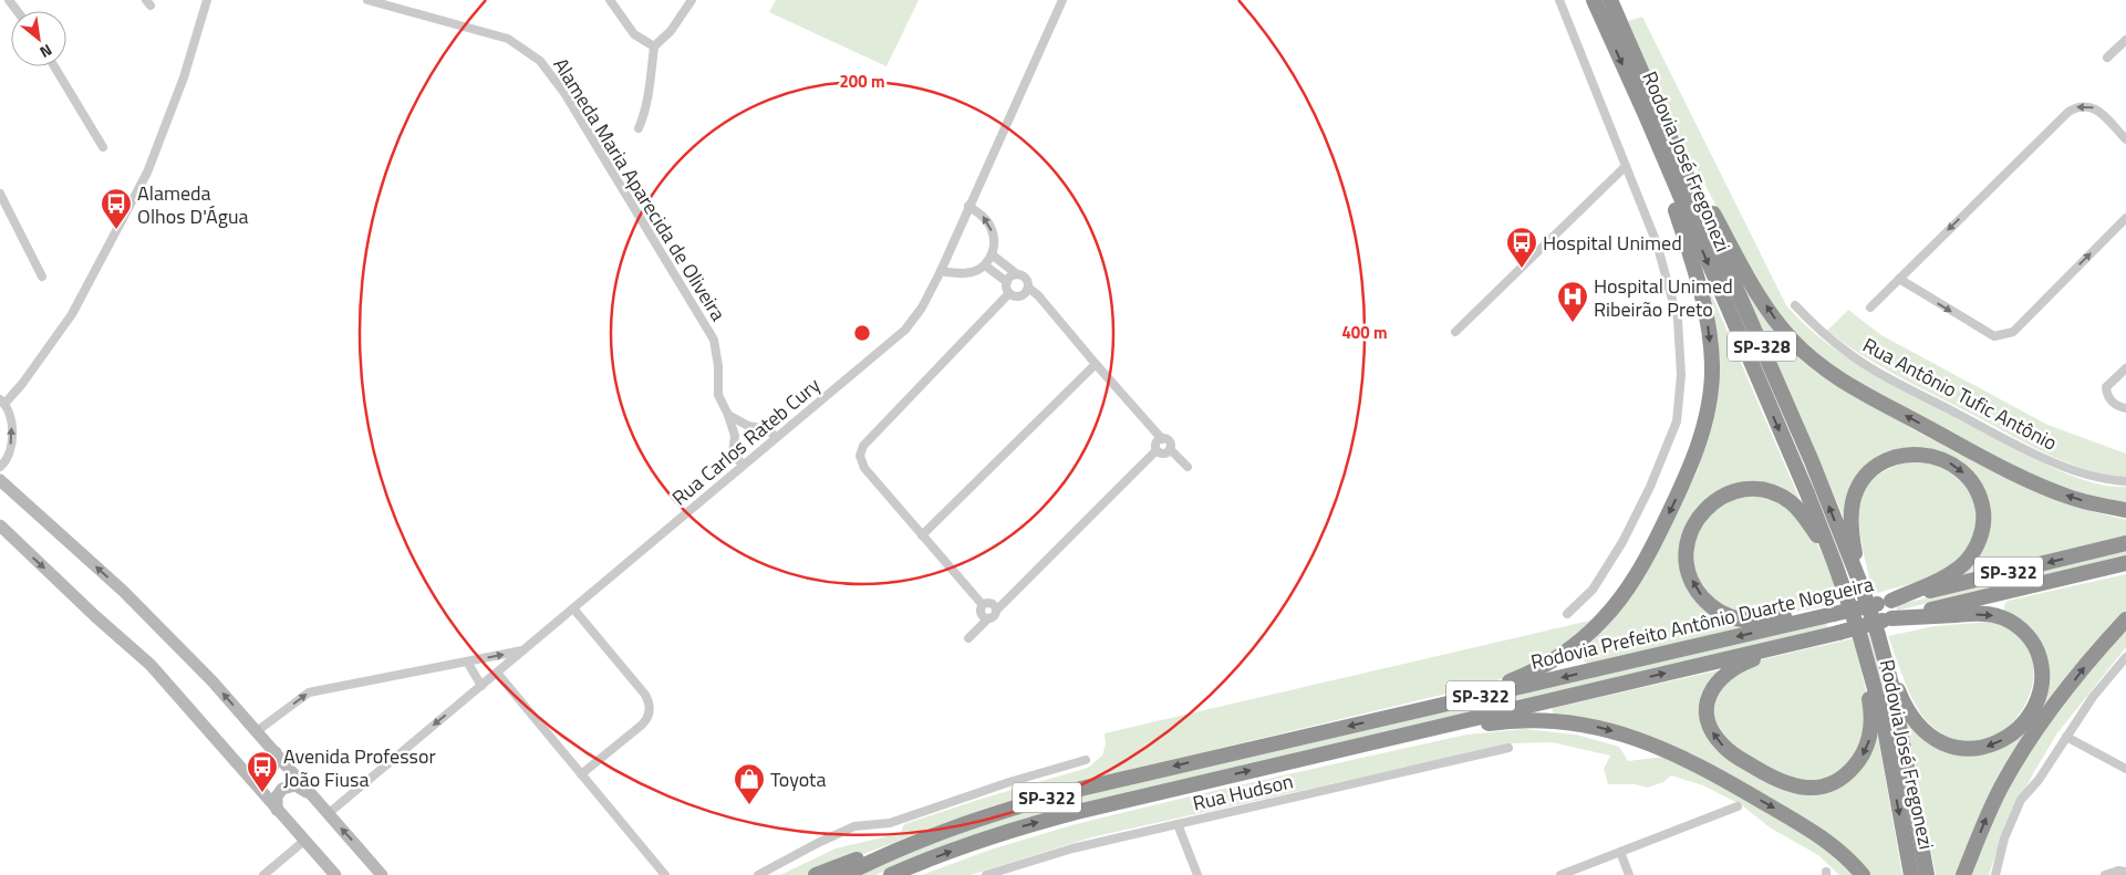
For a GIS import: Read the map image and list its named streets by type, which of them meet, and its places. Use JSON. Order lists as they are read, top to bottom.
{
  "streets": {
    "highway": [
      "Rodovia José Fregonezi",
      "SP-328",
      "SP-322",
      "Rodovia Prefeito Antônio Duarte Nogueira"
    ],
    "street": [
      "Alameda Maria Aparecida de Oliveira",
      "Rua Antônio Tufic Antônio",
      "Rua Carlos Rateb Cury",
      "Rua Hudson"
    ]
  },
  "crossings": [
    ["Rodovia José Fregonezi", "Rodovia Prefeito Antônio Duarte Nogueira"],
    ["Alameda Maria Aparecida de Oliveira", "Rua Carlos Rateb Cury"]
  ],
  "places": {
    "bus stop": ["Alameda Olhos D'Água", "Hospital Unimed", "Avenida Professor João Fiusa"],
    "hospital": ["Hospital Unimed Ribeirão Preto"],
    "shop": ["Toyota"]
  },
  "north": "bottom right",
  "rings": ["200 m", "400 m"]
}
